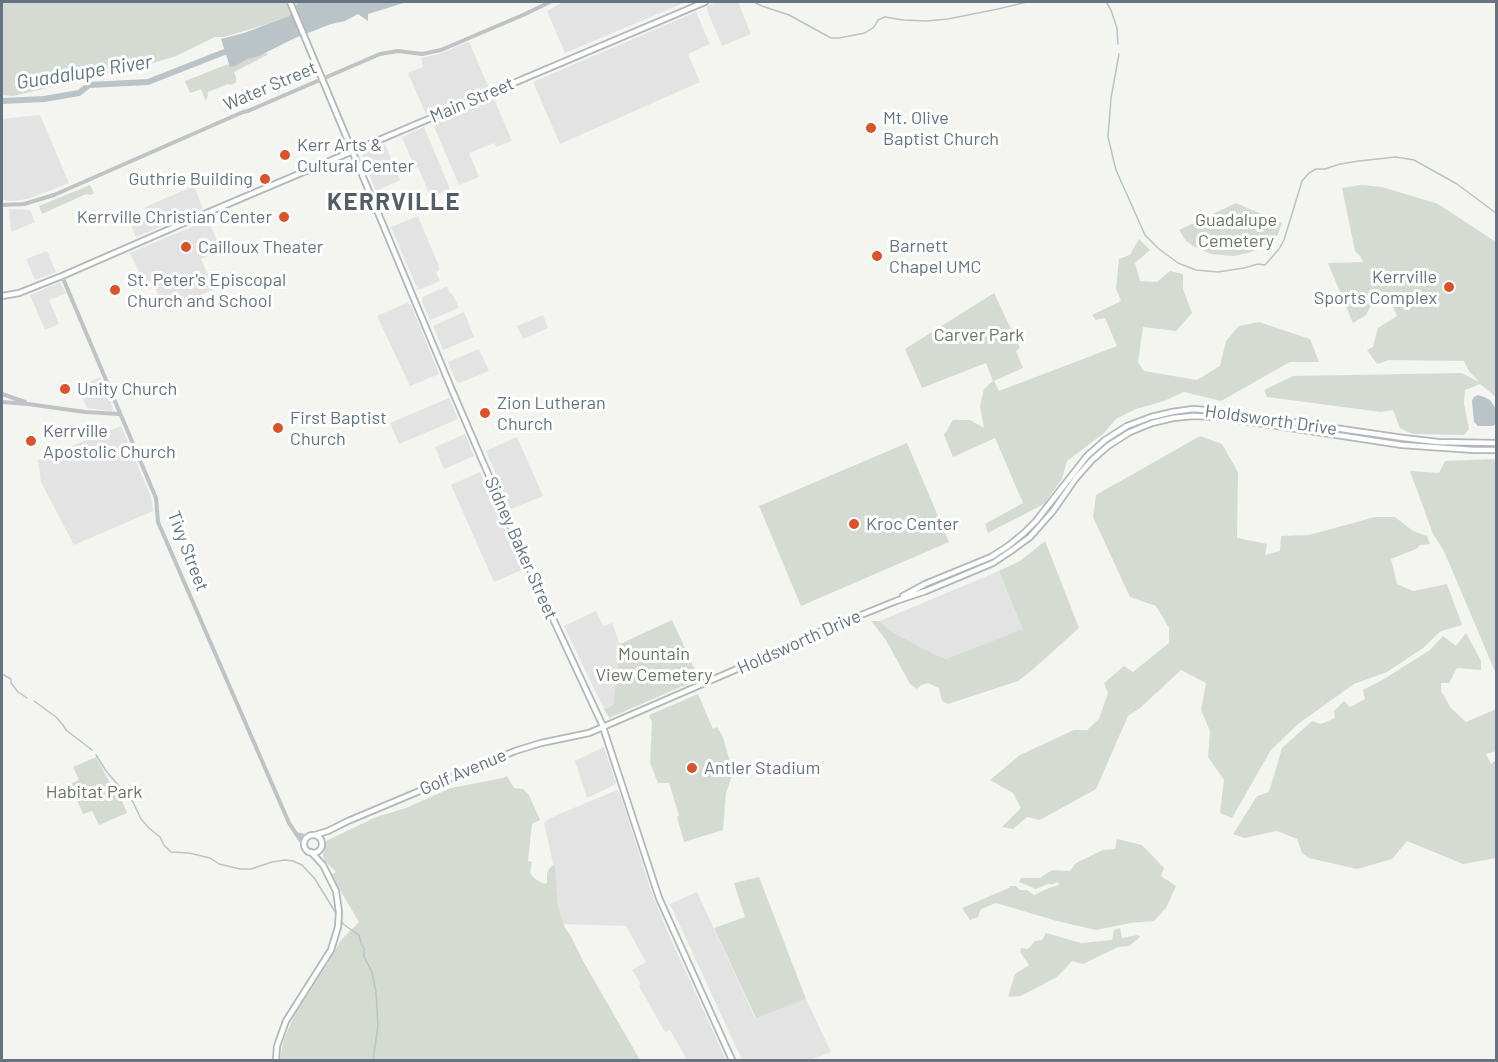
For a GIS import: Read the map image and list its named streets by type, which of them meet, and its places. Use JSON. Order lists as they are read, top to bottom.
{
  "streets": {
    "main road": [
      "Main Street",
      "Holdsworth Drive",
      "Sidney Baker Street",
      "Golf Avenue"
    ],
    "street": ["Water Street", "Tivy Street"]
  },
  "crossings": [
    ["Water Street", "Sidney Baker Street"],
    ["Main Street", "Sidney Baker Street"],
    ["Main Street", "Tivy Street"],
    ["Holdsworth Drive", "Sidney Baker Street"],
    ["Holdsworth Drive", "Golf Avenue"],
    ["Sidney Baker Street", "Golf Avenue"],
    ["Tivy Street", "Golf Avenue"]
  ],
  "districts": ["KERRVILLE"],
  "water": ["Guadalupe River"],
  "parks": [
    "Guadalupe Cemetery",
    "Carver Park",
    "Mountain View Cemetery",
    "Habitat Park"
  ],
  "places": [
    "Mt. Olive Baptist Church",
    "Kerr Arts & Cultural Center",
    "Guthrie Building",
    "Kerrville Christian Center",
    "Cailloux Theater",
    "Barnett Chapel UMC",
    "Kerrville Sports Complex",
    "St. Peter's Episcopal Church and School",
    "Unity Church",
    "Zion Lutheran Church",
    "First Baptist Church",
    "Kerrville Apostolic Church",
    "Kroc Center",
    "Antler Stadium"
  ]
}
